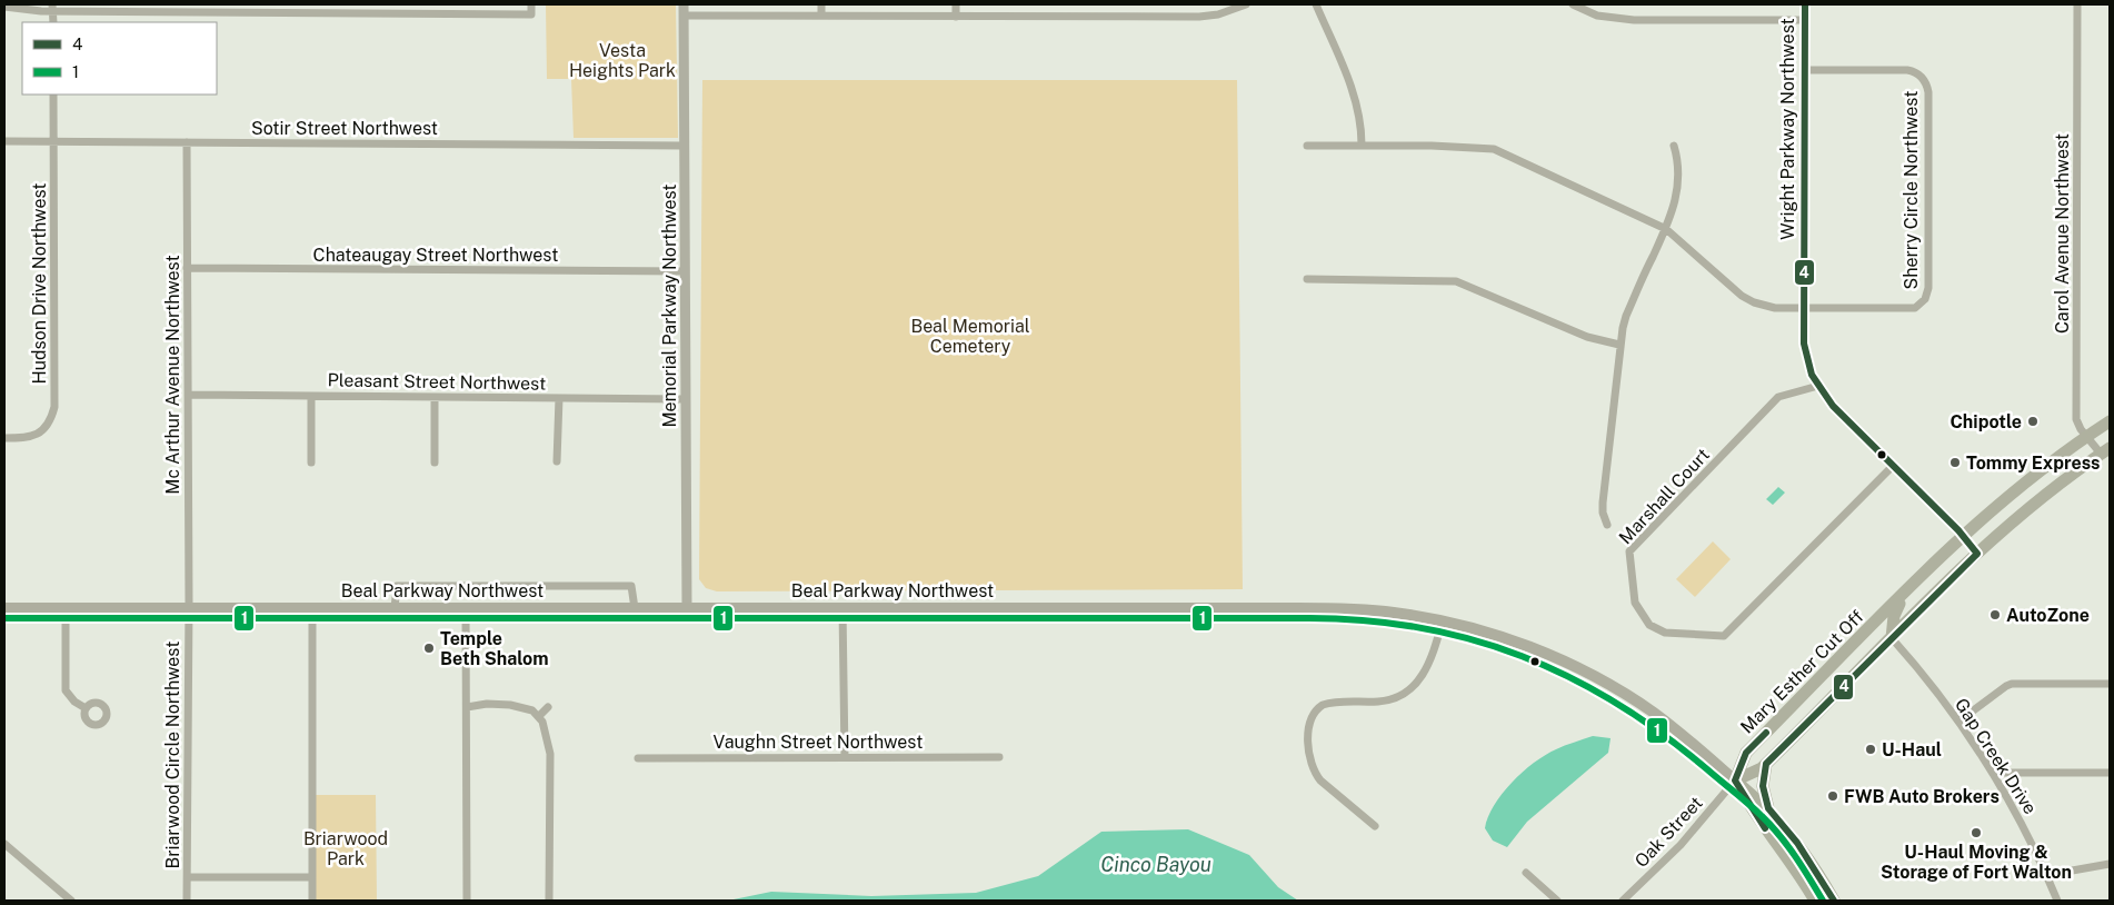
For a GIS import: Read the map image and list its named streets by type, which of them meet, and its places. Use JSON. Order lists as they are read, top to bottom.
{
  "streets": {
    "main road": ["Beal Parkway Northwest", "Mary Esther Cut Off"],
    "street": [
      "Sotir Street Northwest",
      "Wright Parkway Northwest",
      "Sherry Circle Northwest",
      "Carol Avenue Northwest",
      "Chateaugay Street Northwest",
      "Hudson Drive Northwest",
      "Memorial Parkway Northwest",
      "Mc Arthur Avenue Northwest",
      "Pleasant Street Northwest",
      "Marshall Court",
      "Vaughn Street Northwest",
      "Briarwood Circle Northwest",
      "Gap Creek Drive",
      "Oak Street"
    ]
  },
  "crossings": [
    ["Sotir Street Northwest", "Hudson Drive Northwest"],
    ["Sotir Street Northwest", "Memorial Parkway Northwest"],
    ["Sotir Street Northwest", "Mc Arthur Avenue Northwest"],
    ["Wright Parkway Northwest", "Sherry Circle Northwest"],
    ["Wright Parkway Northwest", "Marshall Court"],
    ["Wright Parkway Northwest", "Mary Esther Cut Off"],
    ["Carol Avenue Northwest", "Mary Esther Cut Off"],
    ["Chateaugay Street Northwest", "Memorial Parkway Northwest"],
    ["Chateaugay Street Northwest", "Mc Arthur Avenue Northwest"],
    ["Memorial Parkway Northwest", "Pleasant Street Northwest"],
    ["Memorial Parkway Northwest", "Beal Parkway Northwest"],
    ["Mc Arthur Avenue Northwest", "Pleasant Street Northwest"],
    ["Mc Arthur Avenue Northwest", "Beal Parkway Northwest"],
    ["Mc Arthur Avenue Northwest", "Briarwood Circle Northwest"],
    ["Beal Parkway Northwest", "Mary Esther Cut Off"],
    ["Beal Parkway Northwest", "Briarwood Circle Northwest"],
    ["Beal Parkway Northwest", "Oak Street"],
    ["Mary Esther Cut Off", "Oak Street"]
  ],
  "water": ["Cinco Bayou"],
  "parks": ["Vesta Heights Park", "Beal Memorial Cemetery", "Briarwood Park"],
  "places": [
    "Chipotle",
    "Tommy Express",
    "AutoZone",
    "Temple Beth Shalom",
    "U-Haul",
    "FWB Auto Brokers",
    "U-Haul Moving & Storage of Fort Walton"
  ],
  "lines": ["transit line 4", "transit line 1"],
  "legend": ["4", "1"]
}
